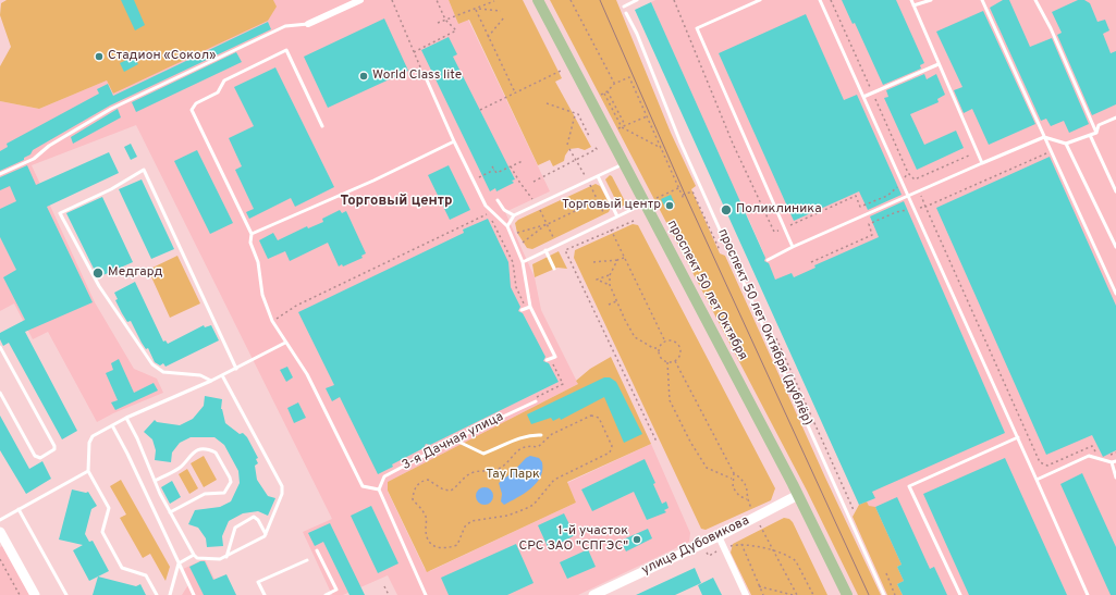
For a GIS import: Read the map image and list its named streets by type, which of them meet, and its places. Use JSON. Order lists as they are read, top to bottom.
{
  "streets": {
    "main road": ["проспект 50 лет Октября"],
    "street": ["улица Дубовикова"],
    "lane": ["проспект 50 лет Октября (дублёр)", "3-я Дачная улица"]
  },
  "crossings": [
    ["проспект 50 лет Октября", "улица Дубовикова"]
  ],
  "districts": ["Торговый центр"],
  "parks": ["Тау Парк"],
  "places": [
    "Стадион «Сокол»",
    "World Class lite",
    "Торговый центр",
    "Поликлиника",
    "Медгард",
    "1-й участок СРС ЗАО \"СПГЭС\""
  ]
}
